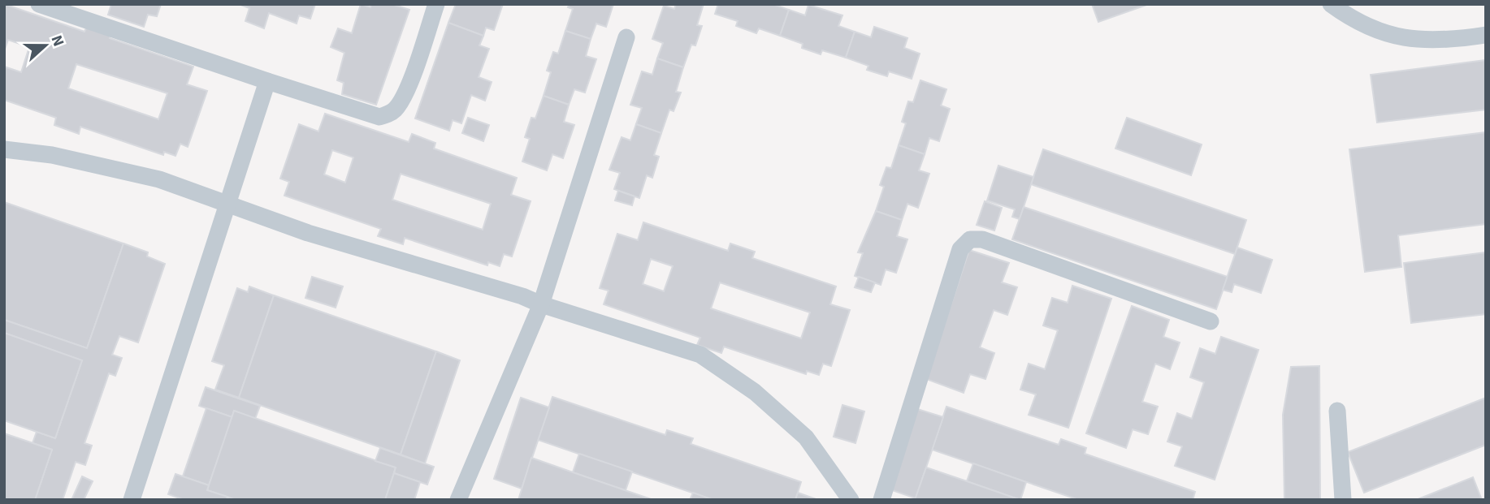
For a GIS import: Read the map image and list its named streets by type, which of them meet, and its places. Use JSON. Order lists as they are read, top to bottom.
{
  "north": "right"
}
